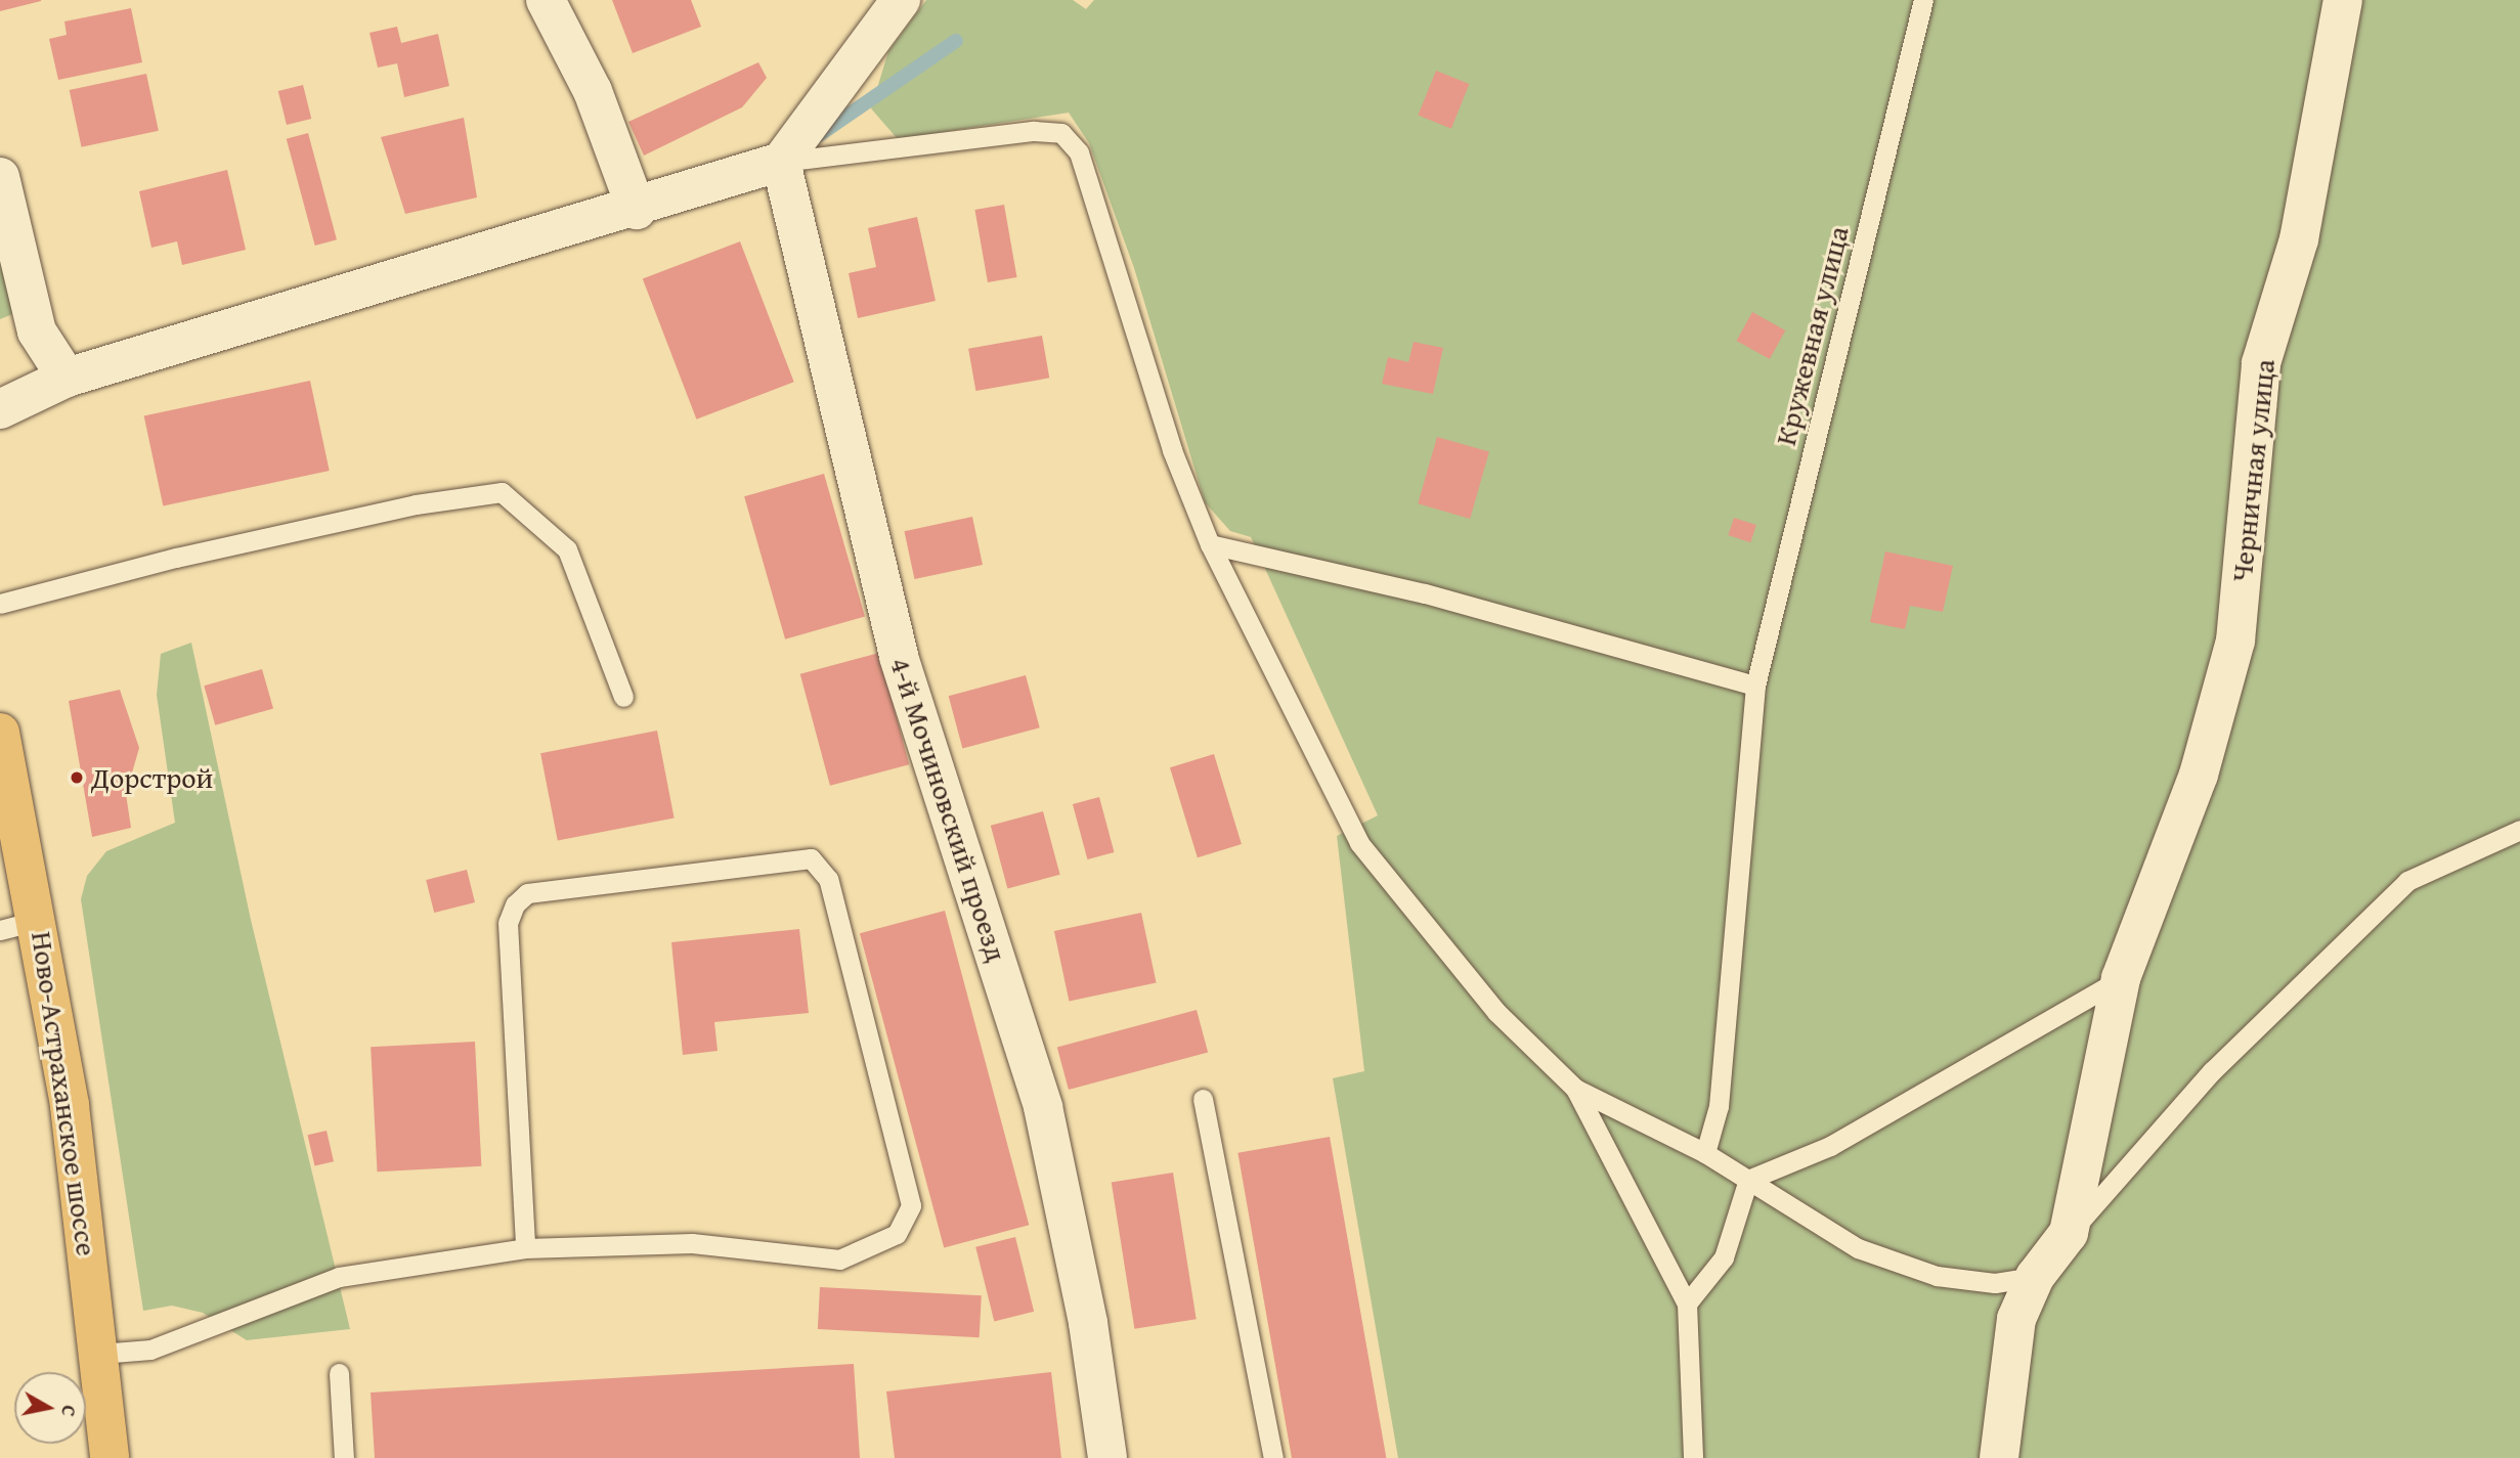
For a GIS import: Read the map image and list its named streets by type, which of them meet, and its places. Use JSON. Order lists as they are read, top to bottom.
{
  "streets": {
    "main road": ["Ново-Астраханское шоссе"],
    "street": ["Черничная улица", "4-й Мочиновский проезд"],
    "lane": ["Кружевная улица"]
  },
  "places": ["Дорстрой"],
  "north": "right"
}
